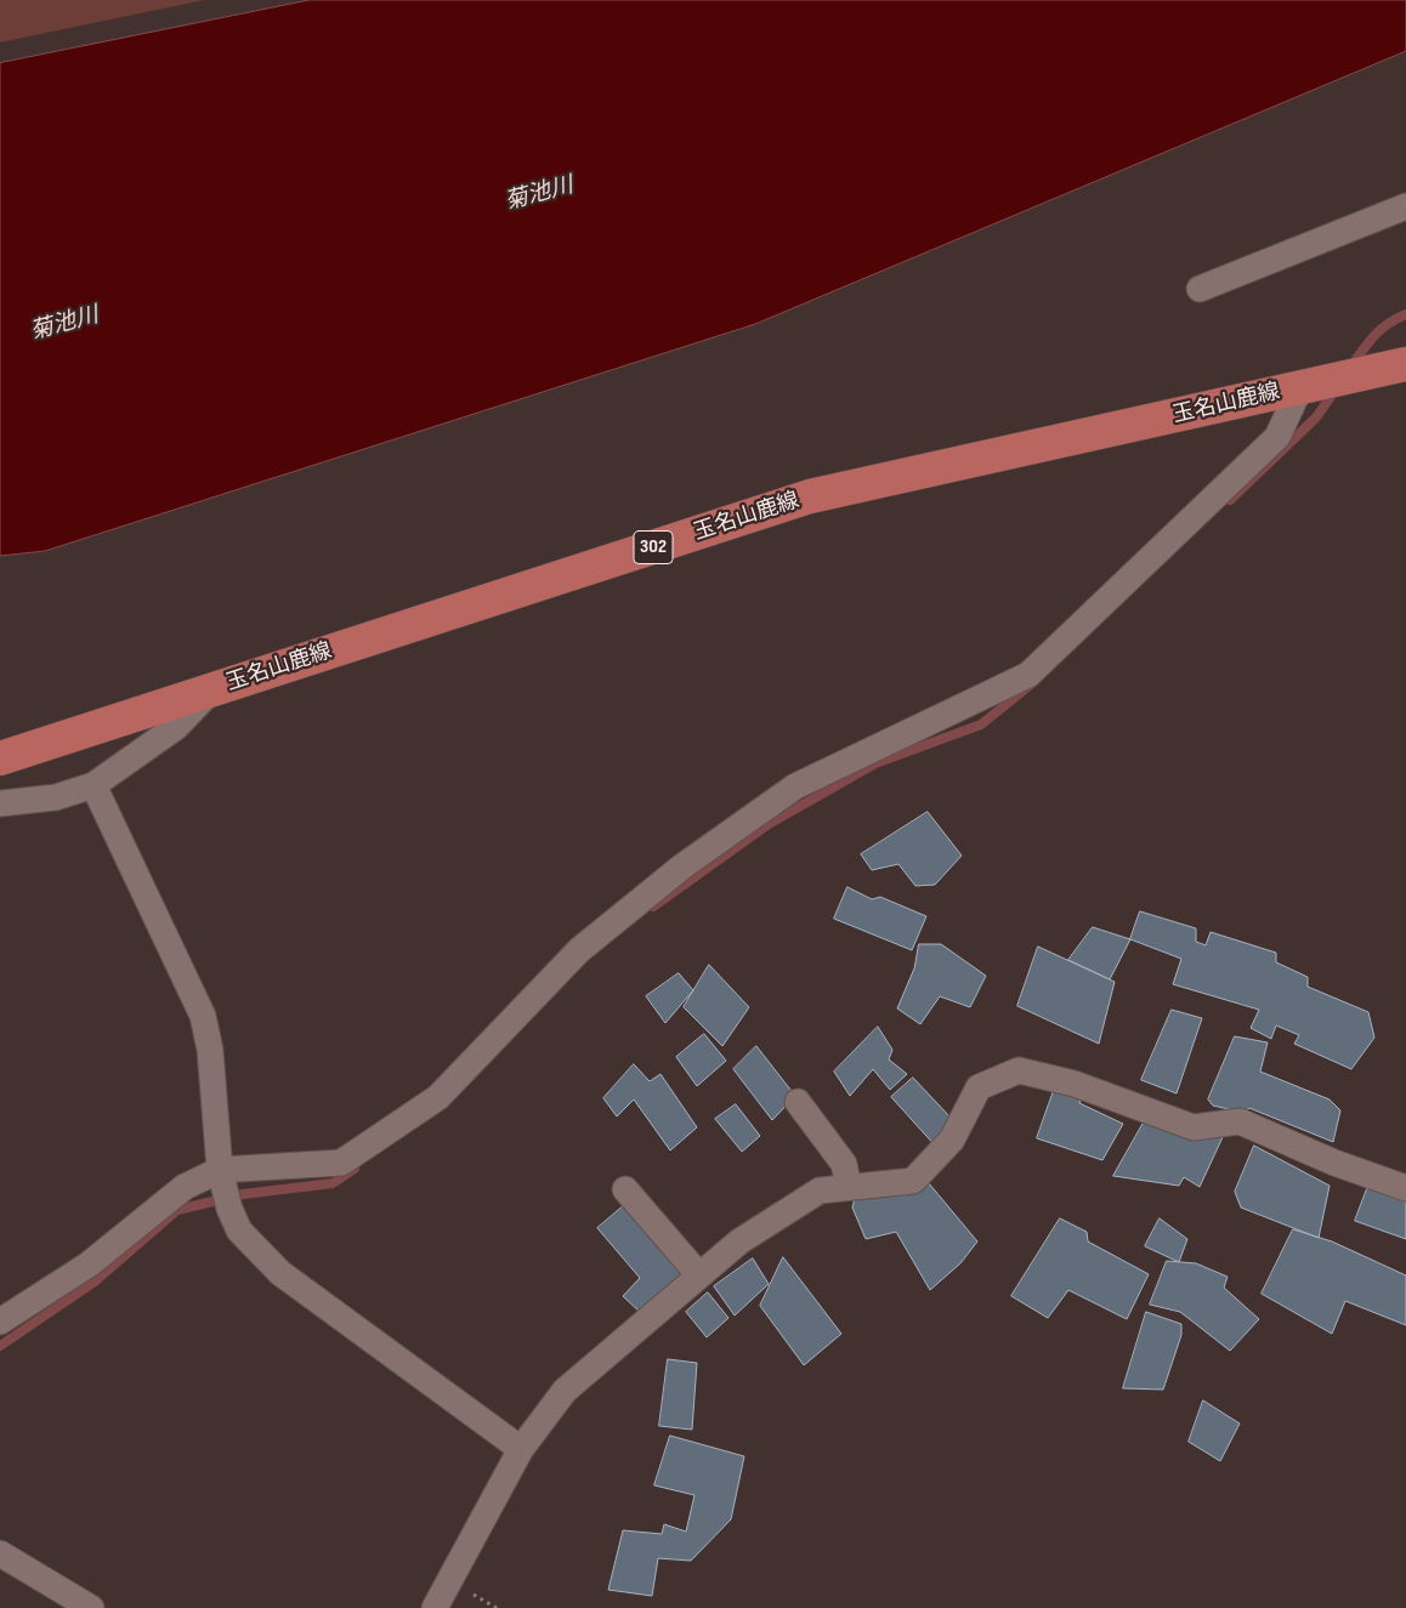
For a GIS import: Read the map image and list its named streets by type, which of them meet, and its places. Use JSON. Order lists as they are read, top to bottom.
{
  "streets": {
    "main road": ["玉名山鹿線", "302"]
  },
  "water": ["菊池川"]
}
